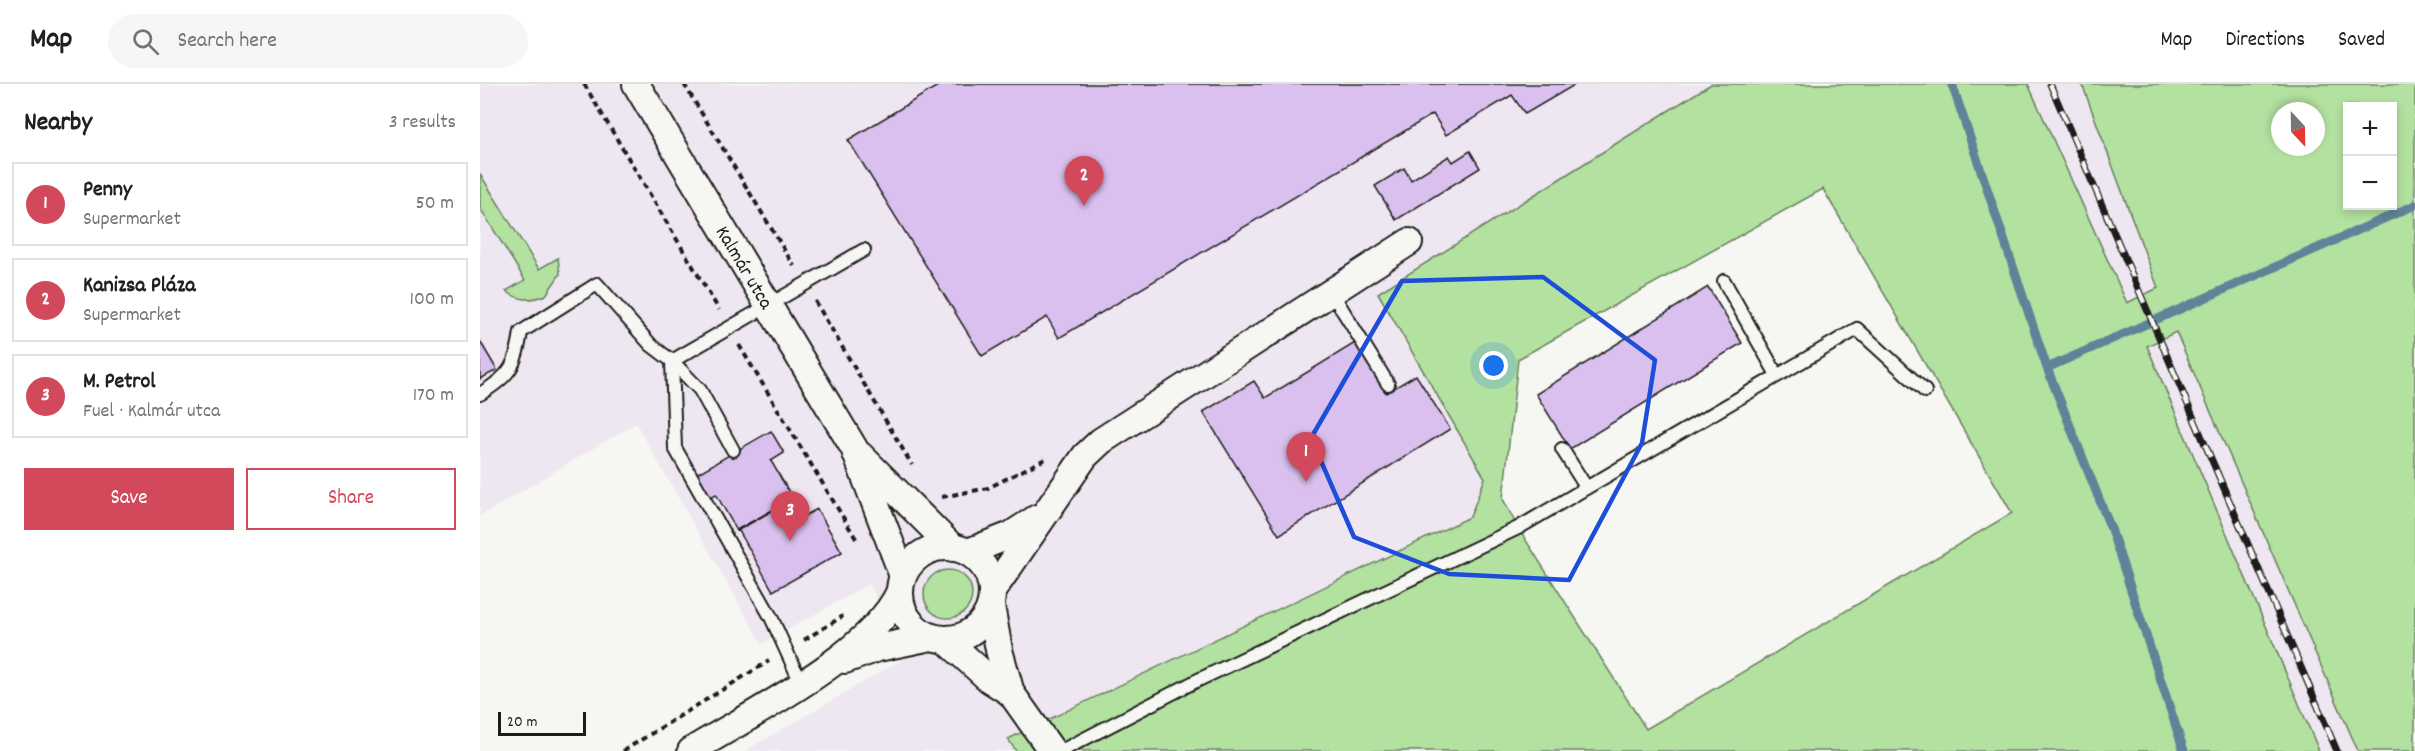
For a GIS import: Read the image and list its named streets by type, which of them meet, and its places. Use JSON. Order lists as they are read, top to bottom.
{
  "streets": {
    "street": ["Kalmár utca"]
  },
  "scale_bar": "20 m",
  "north": "bottom",
  "page": {
    "header": "Map",
    "search": "Search here",
    "nav": ["Map", "Directions", "Saved"],
    "heading": ["Nearby", "3 results"],
    "map_buttons": ["+", "−"],
    "pins": ["2", "1", "3"],
    "list": [
      {
        "mark": "1",
        "name": "Penny",
        "note": "Supermarket",
        "value": "50 m"
      },
      {
        "mark": "2",
        "name": "Kanizsa Pláza",
        "note": "Supermarket",
        "value": "100 m"
      },
      {
        "mark": "3",
        "name": "M. Petrol",
        "note": "Fuel · Kalmár utca",
        "value": "170 m"
      }
    ],
    "buttons": ["Save", "Share"],
    "scale": "20 m"
  }
}
